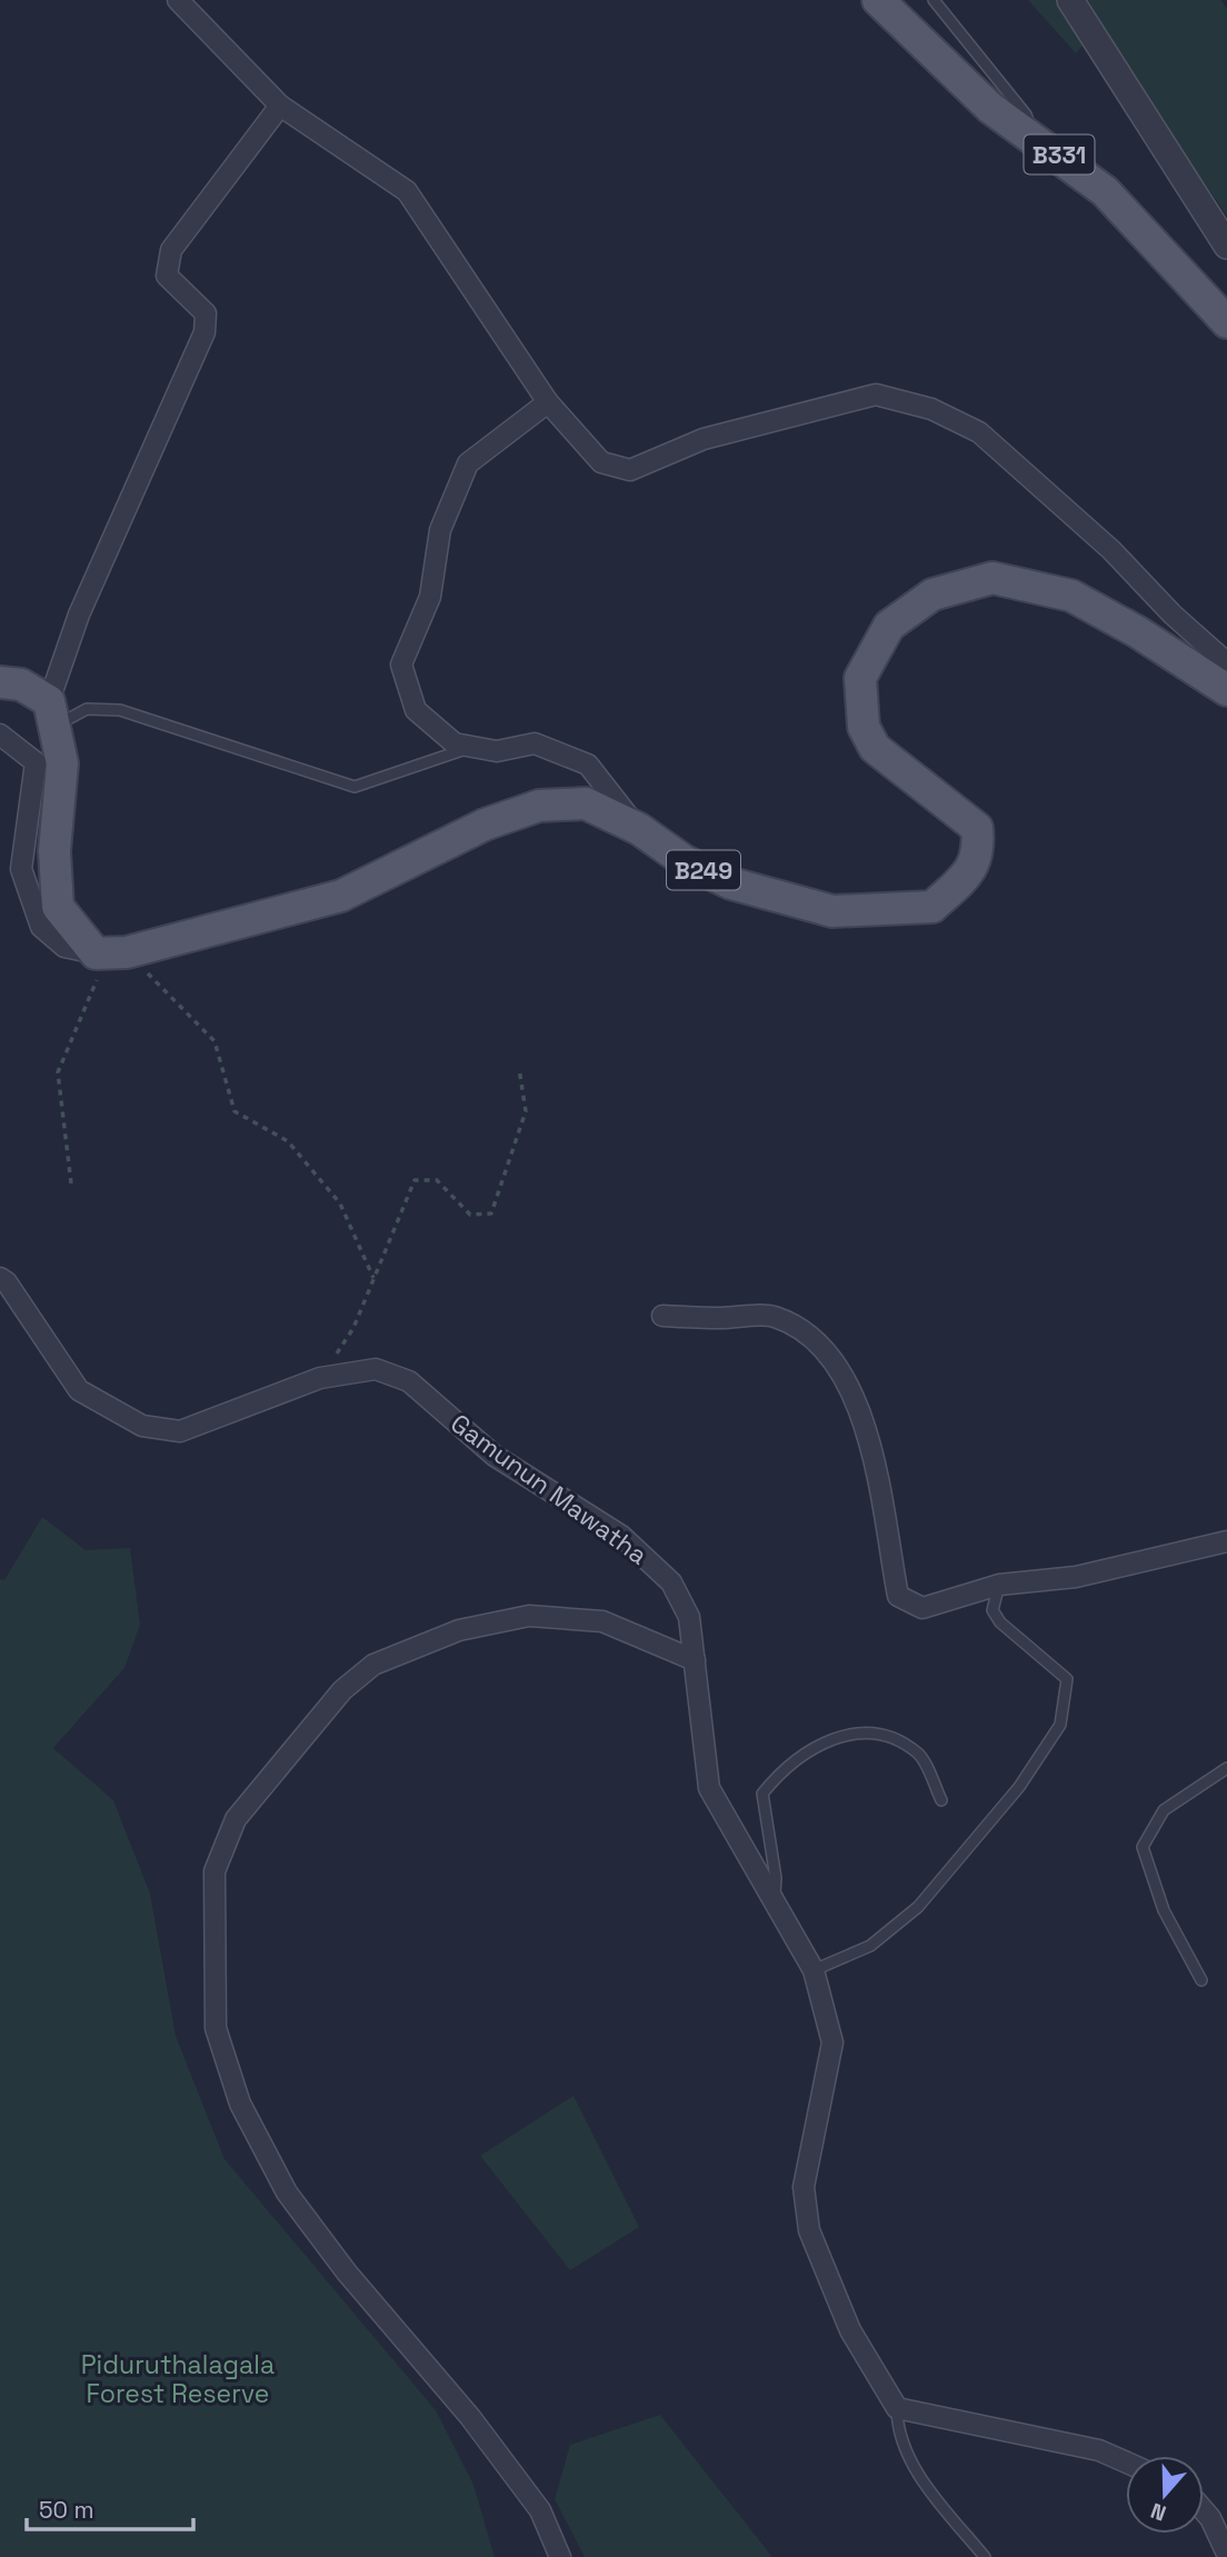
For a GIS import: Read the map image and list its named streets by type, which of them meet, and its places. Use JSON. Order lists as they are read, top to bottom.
{
  "streets": {
    "main road": ["B331", "B249"],
    "street": ["Gamunun Mawatha"]
  },
  "parks": ["Piduruthalagala Forest Reserve"],
  "scale_bar": "50 m",
  "north": "bottom"
}
